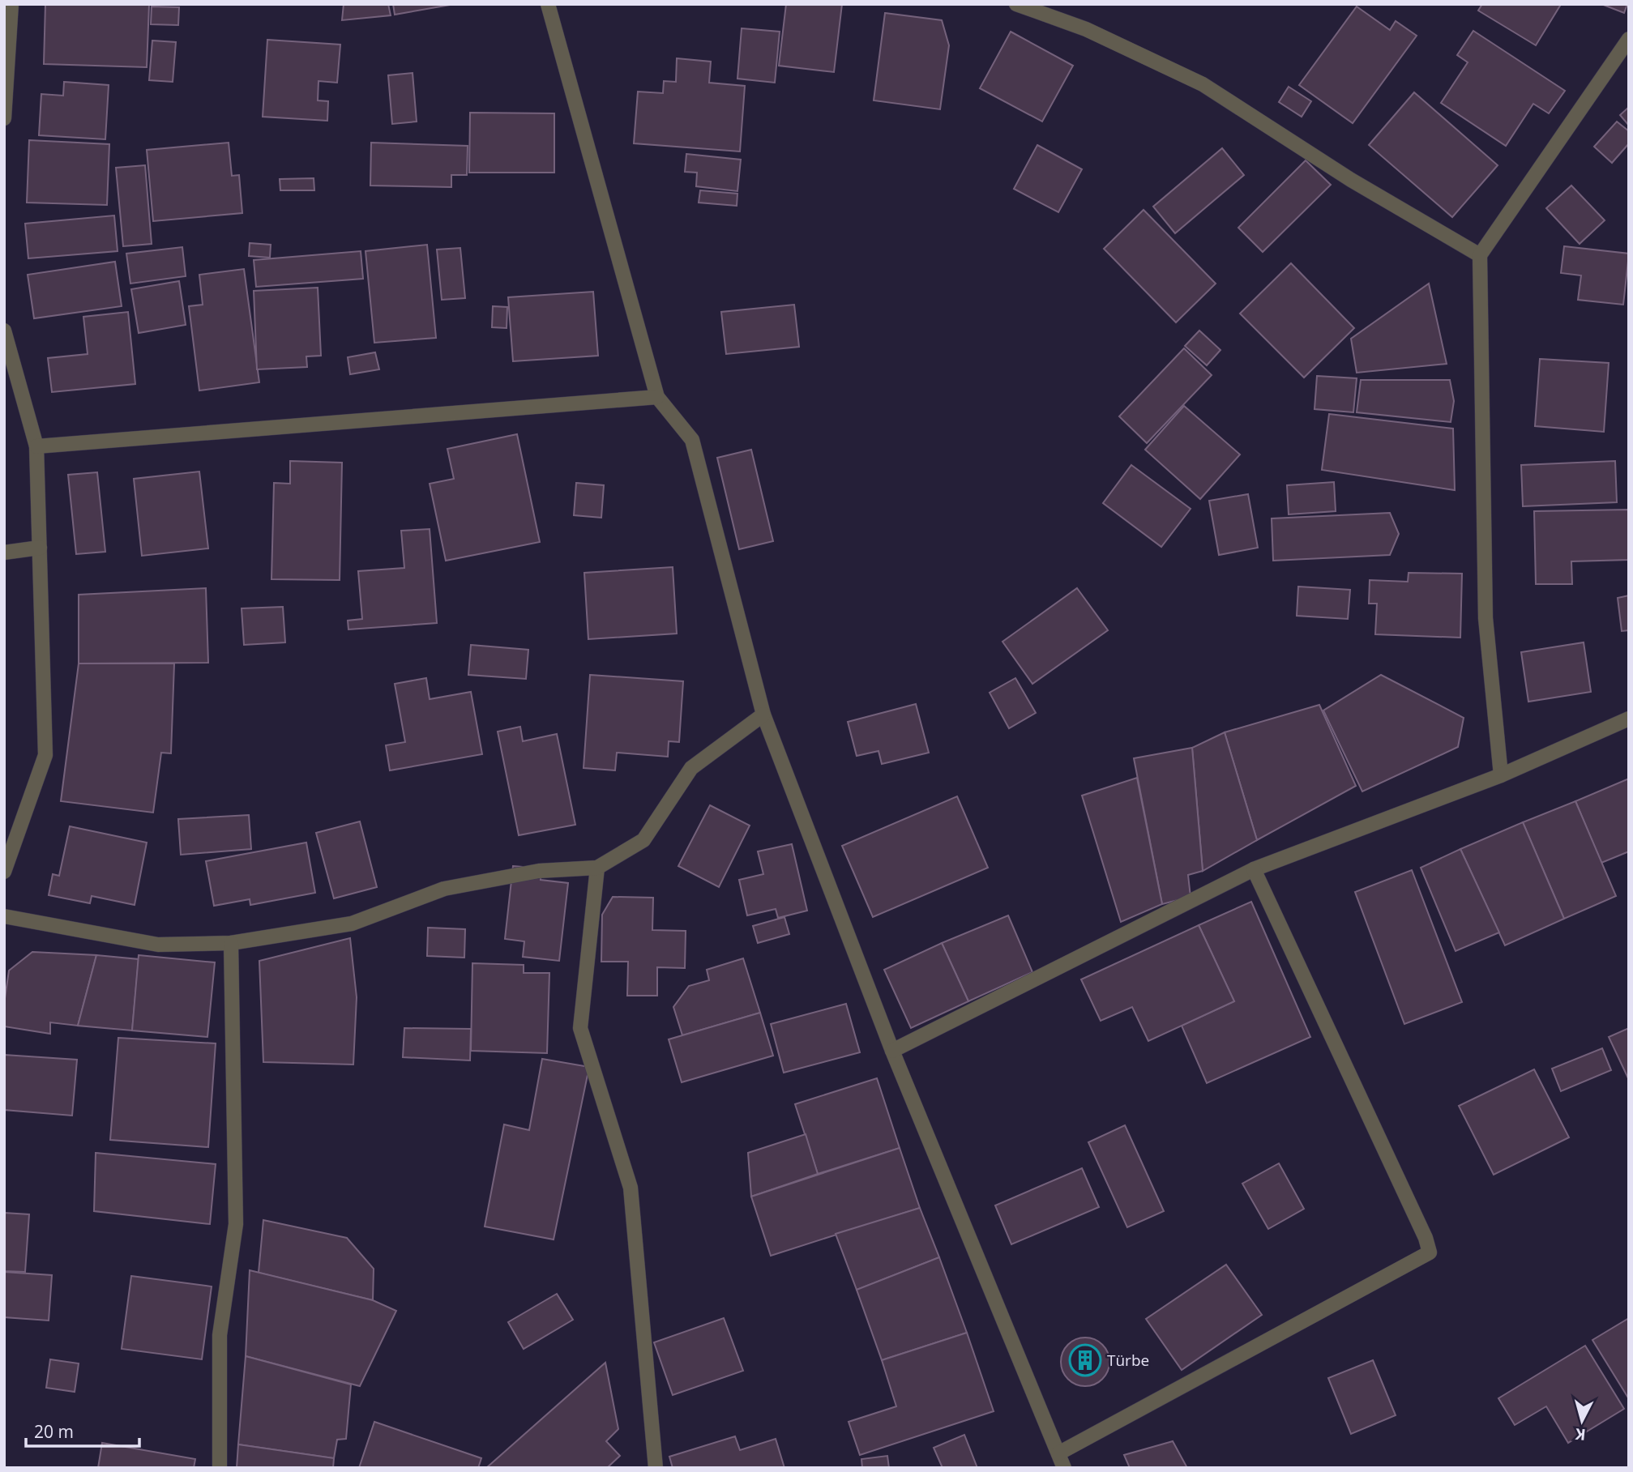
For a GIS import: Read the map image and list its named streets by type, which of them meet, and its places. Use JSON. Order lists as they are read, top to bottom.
{
  "places": {
    "building": ["Türbe"]
  },
  "scale_bar": "20 m",
  "north": "bottom"
}
